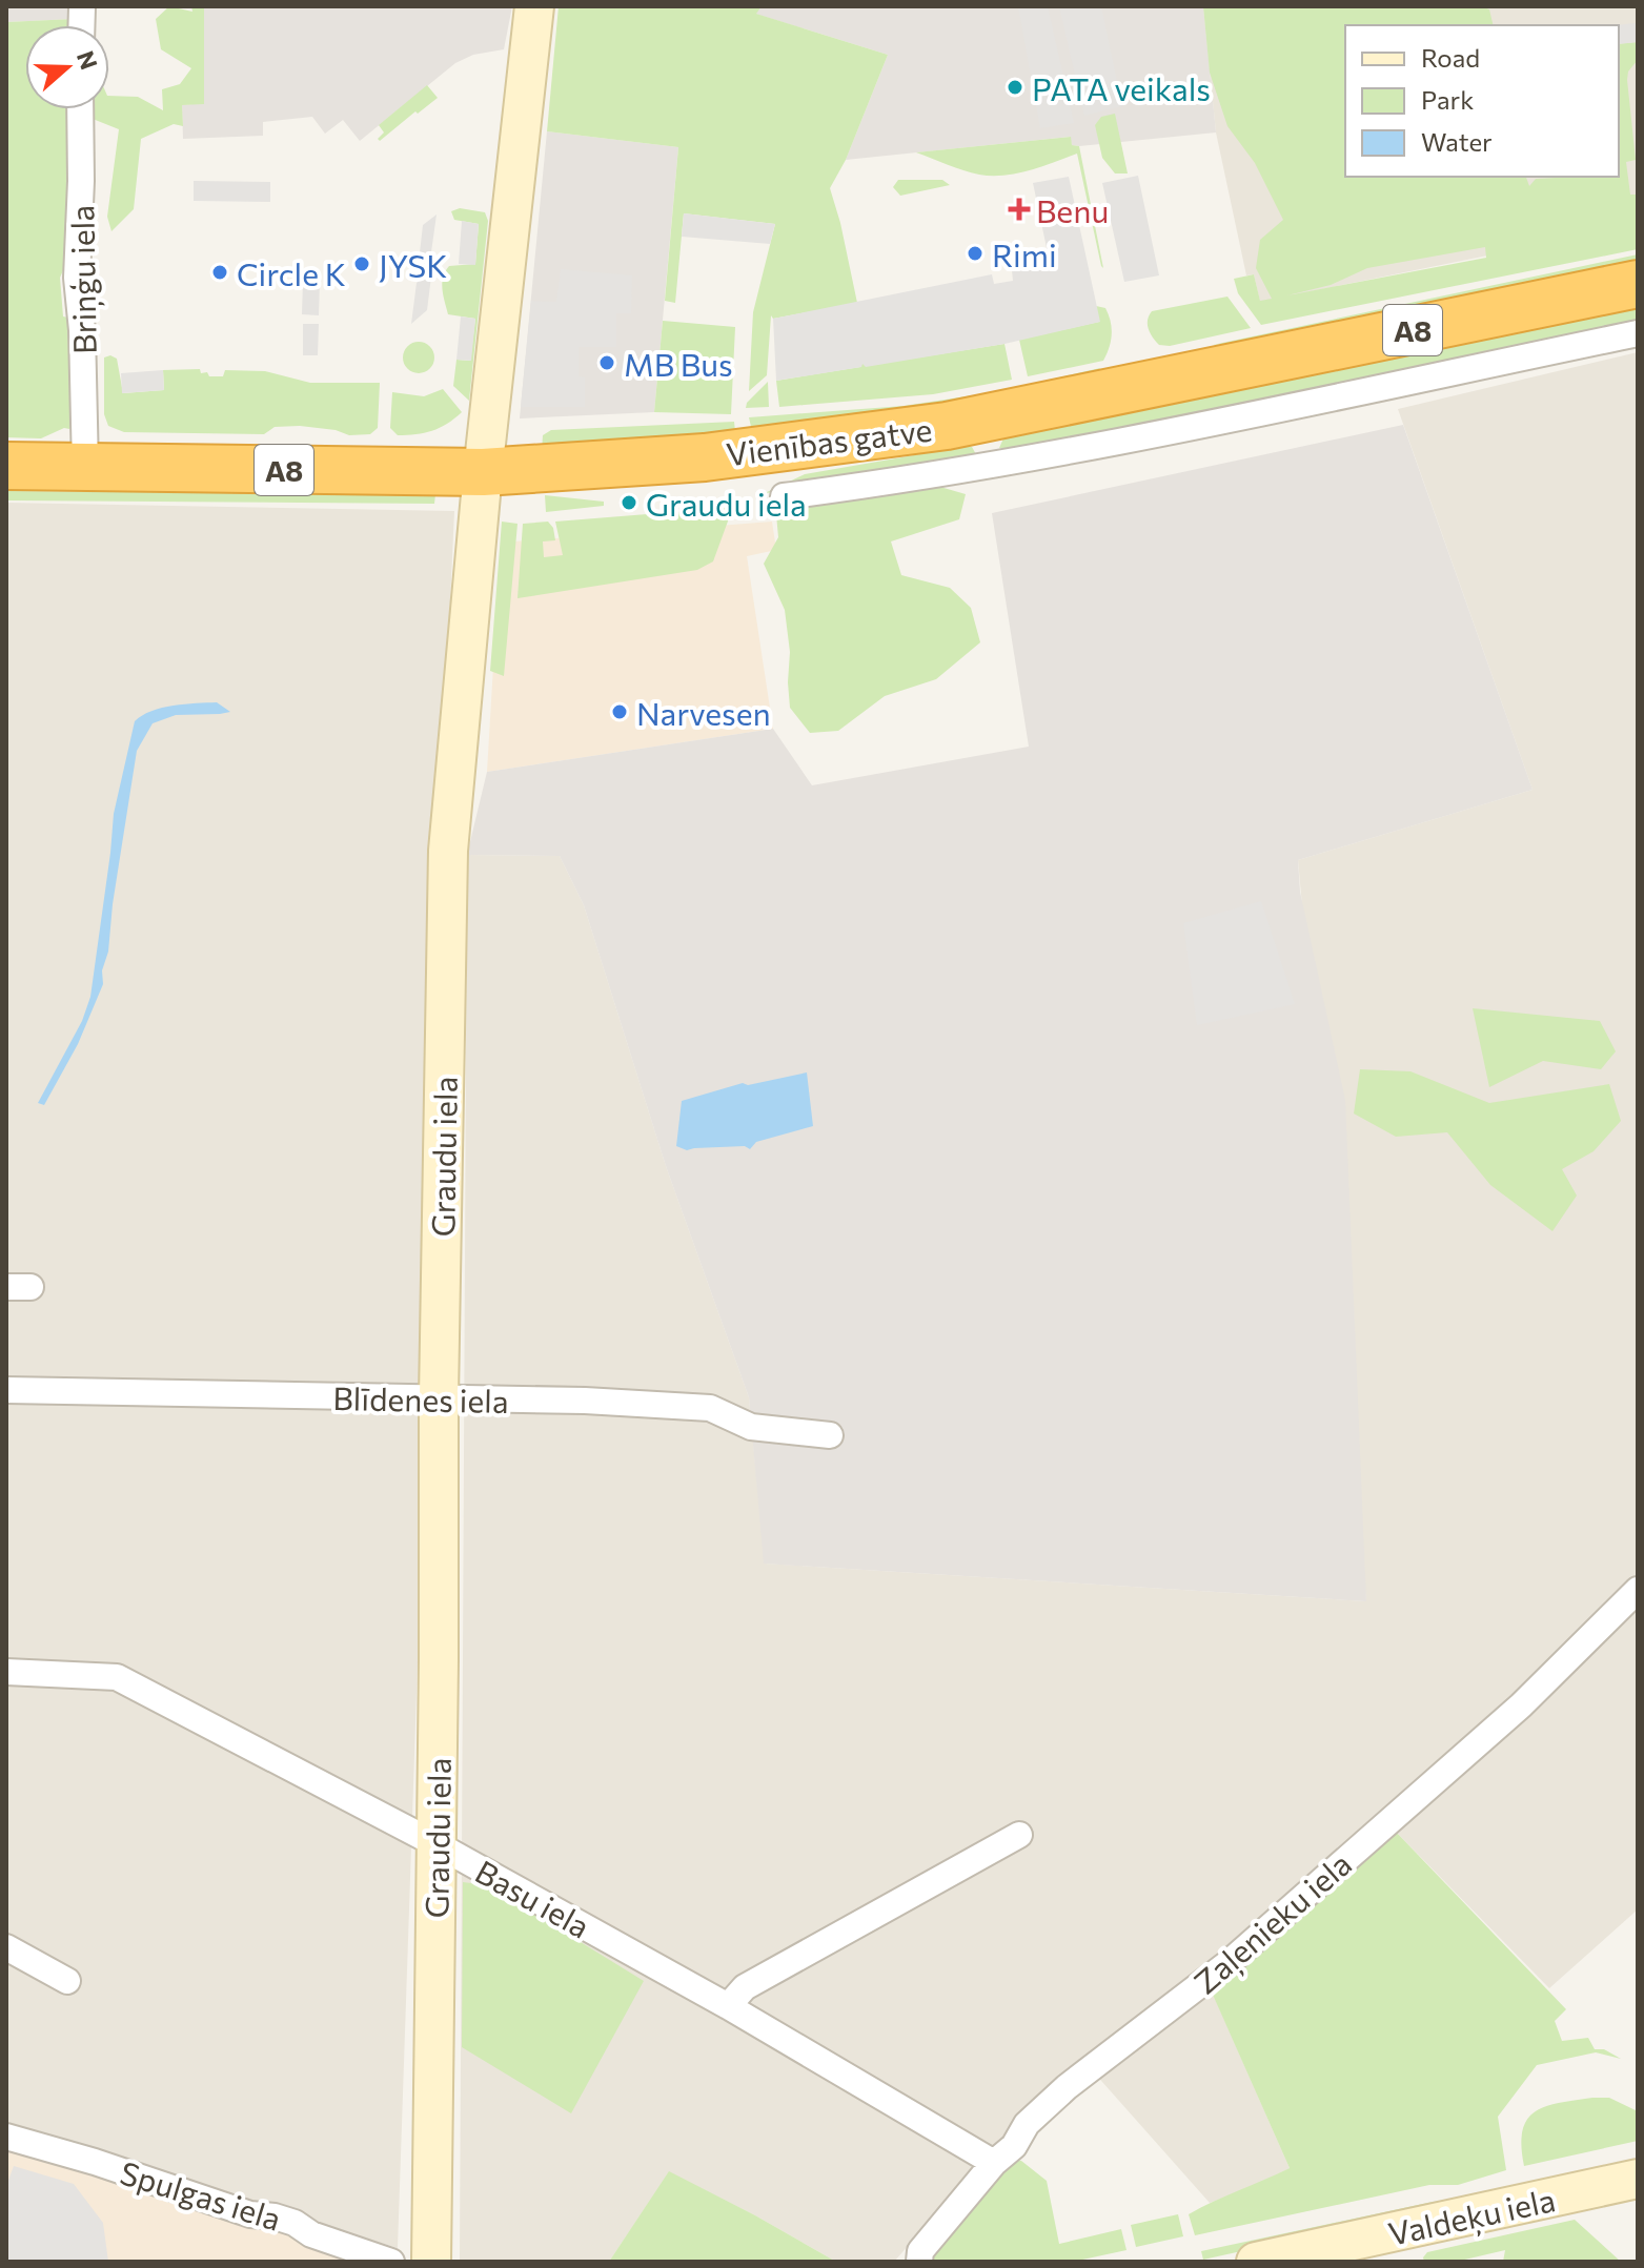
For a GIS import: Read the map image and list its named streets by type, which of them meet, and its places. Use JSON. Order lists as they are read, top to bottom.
{
  "streets": {
    "highway": ["A8", "Vienības gatve"],
    "main road": ["Graudu iela", "Valdeķu iela"],
    "street": [
      "Briņģu iela",
      "Blīdenes iela",
      "Basu iela",
      "Zaļenieku iela",
      "Spulgas iela"
    ]
  },
  "crossings": [
    ["Briņģu iela", "Vienības gatve"],
    ["Vienības gatve", "Graudu iela"],
    ["Graudu iela", "Blīdenes iela"],
    ["Graudu iela", "Basu iela"],
    ["Basu iela", "Zaļenieku iela"]
  ],
  "places": {
    "other": [
      "PATA veikals",
      "Rimi",
      "JYSK",
      "Circle K",
      "MB Bus",
      "Graudu iela",
      "Narvesen"
    ],
    "health": ["Benu"]
  },
  "legend": ["Road", "Park", "Water"],
  "north": "right"
}
